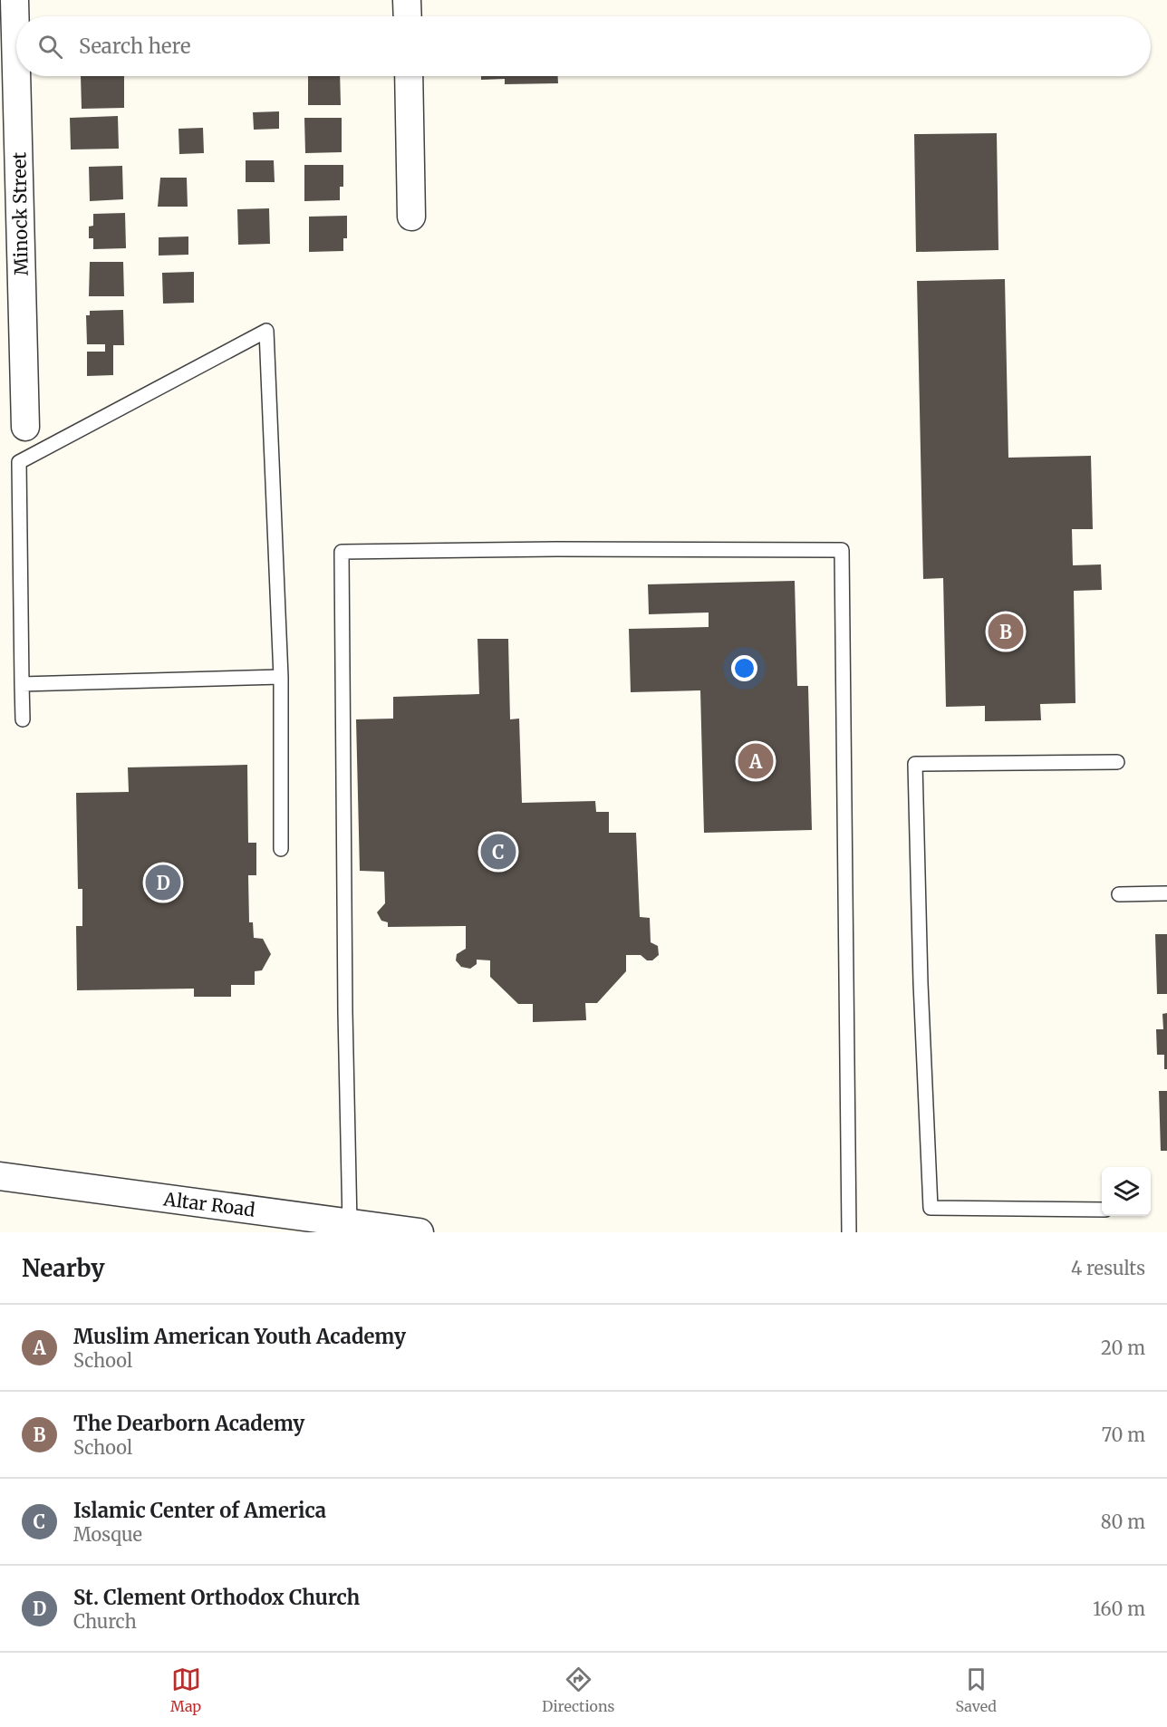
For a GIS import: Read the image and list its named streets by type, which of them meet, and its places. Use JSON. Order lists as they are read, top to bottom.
{
  "streets": {
    "street": ["Minock Street", "Altar Road"]
  },
  "page": {
    "search": "Search here",
    "pins": [
      "B",
      "A",
      "C",
      "D"
    ],
    "heading": ["Nearby", "4 results"],
    "list": [
      {
        "mark": "A",
        "name": "Muslim American Youth Academy",
        "note": "School",
        "value": "20 m"
      },
      {
        "mark": "B",
        "name": "The Dearborn Academy",
        "note": "School",
        "value": "70 m"
      },
      {
        "mark": "C",
        "name": "Islamic Center of America",
        "note": "Mosque",
        "value": "80 m"
      },
      {
        "mark": "D",
        "name": "St. Clement Orthodox Church",
        "note": "Church",
        "value": "160 m"
      }
    ],
    "nav": ["Map", "Directions", "Saved"]
  }
}
